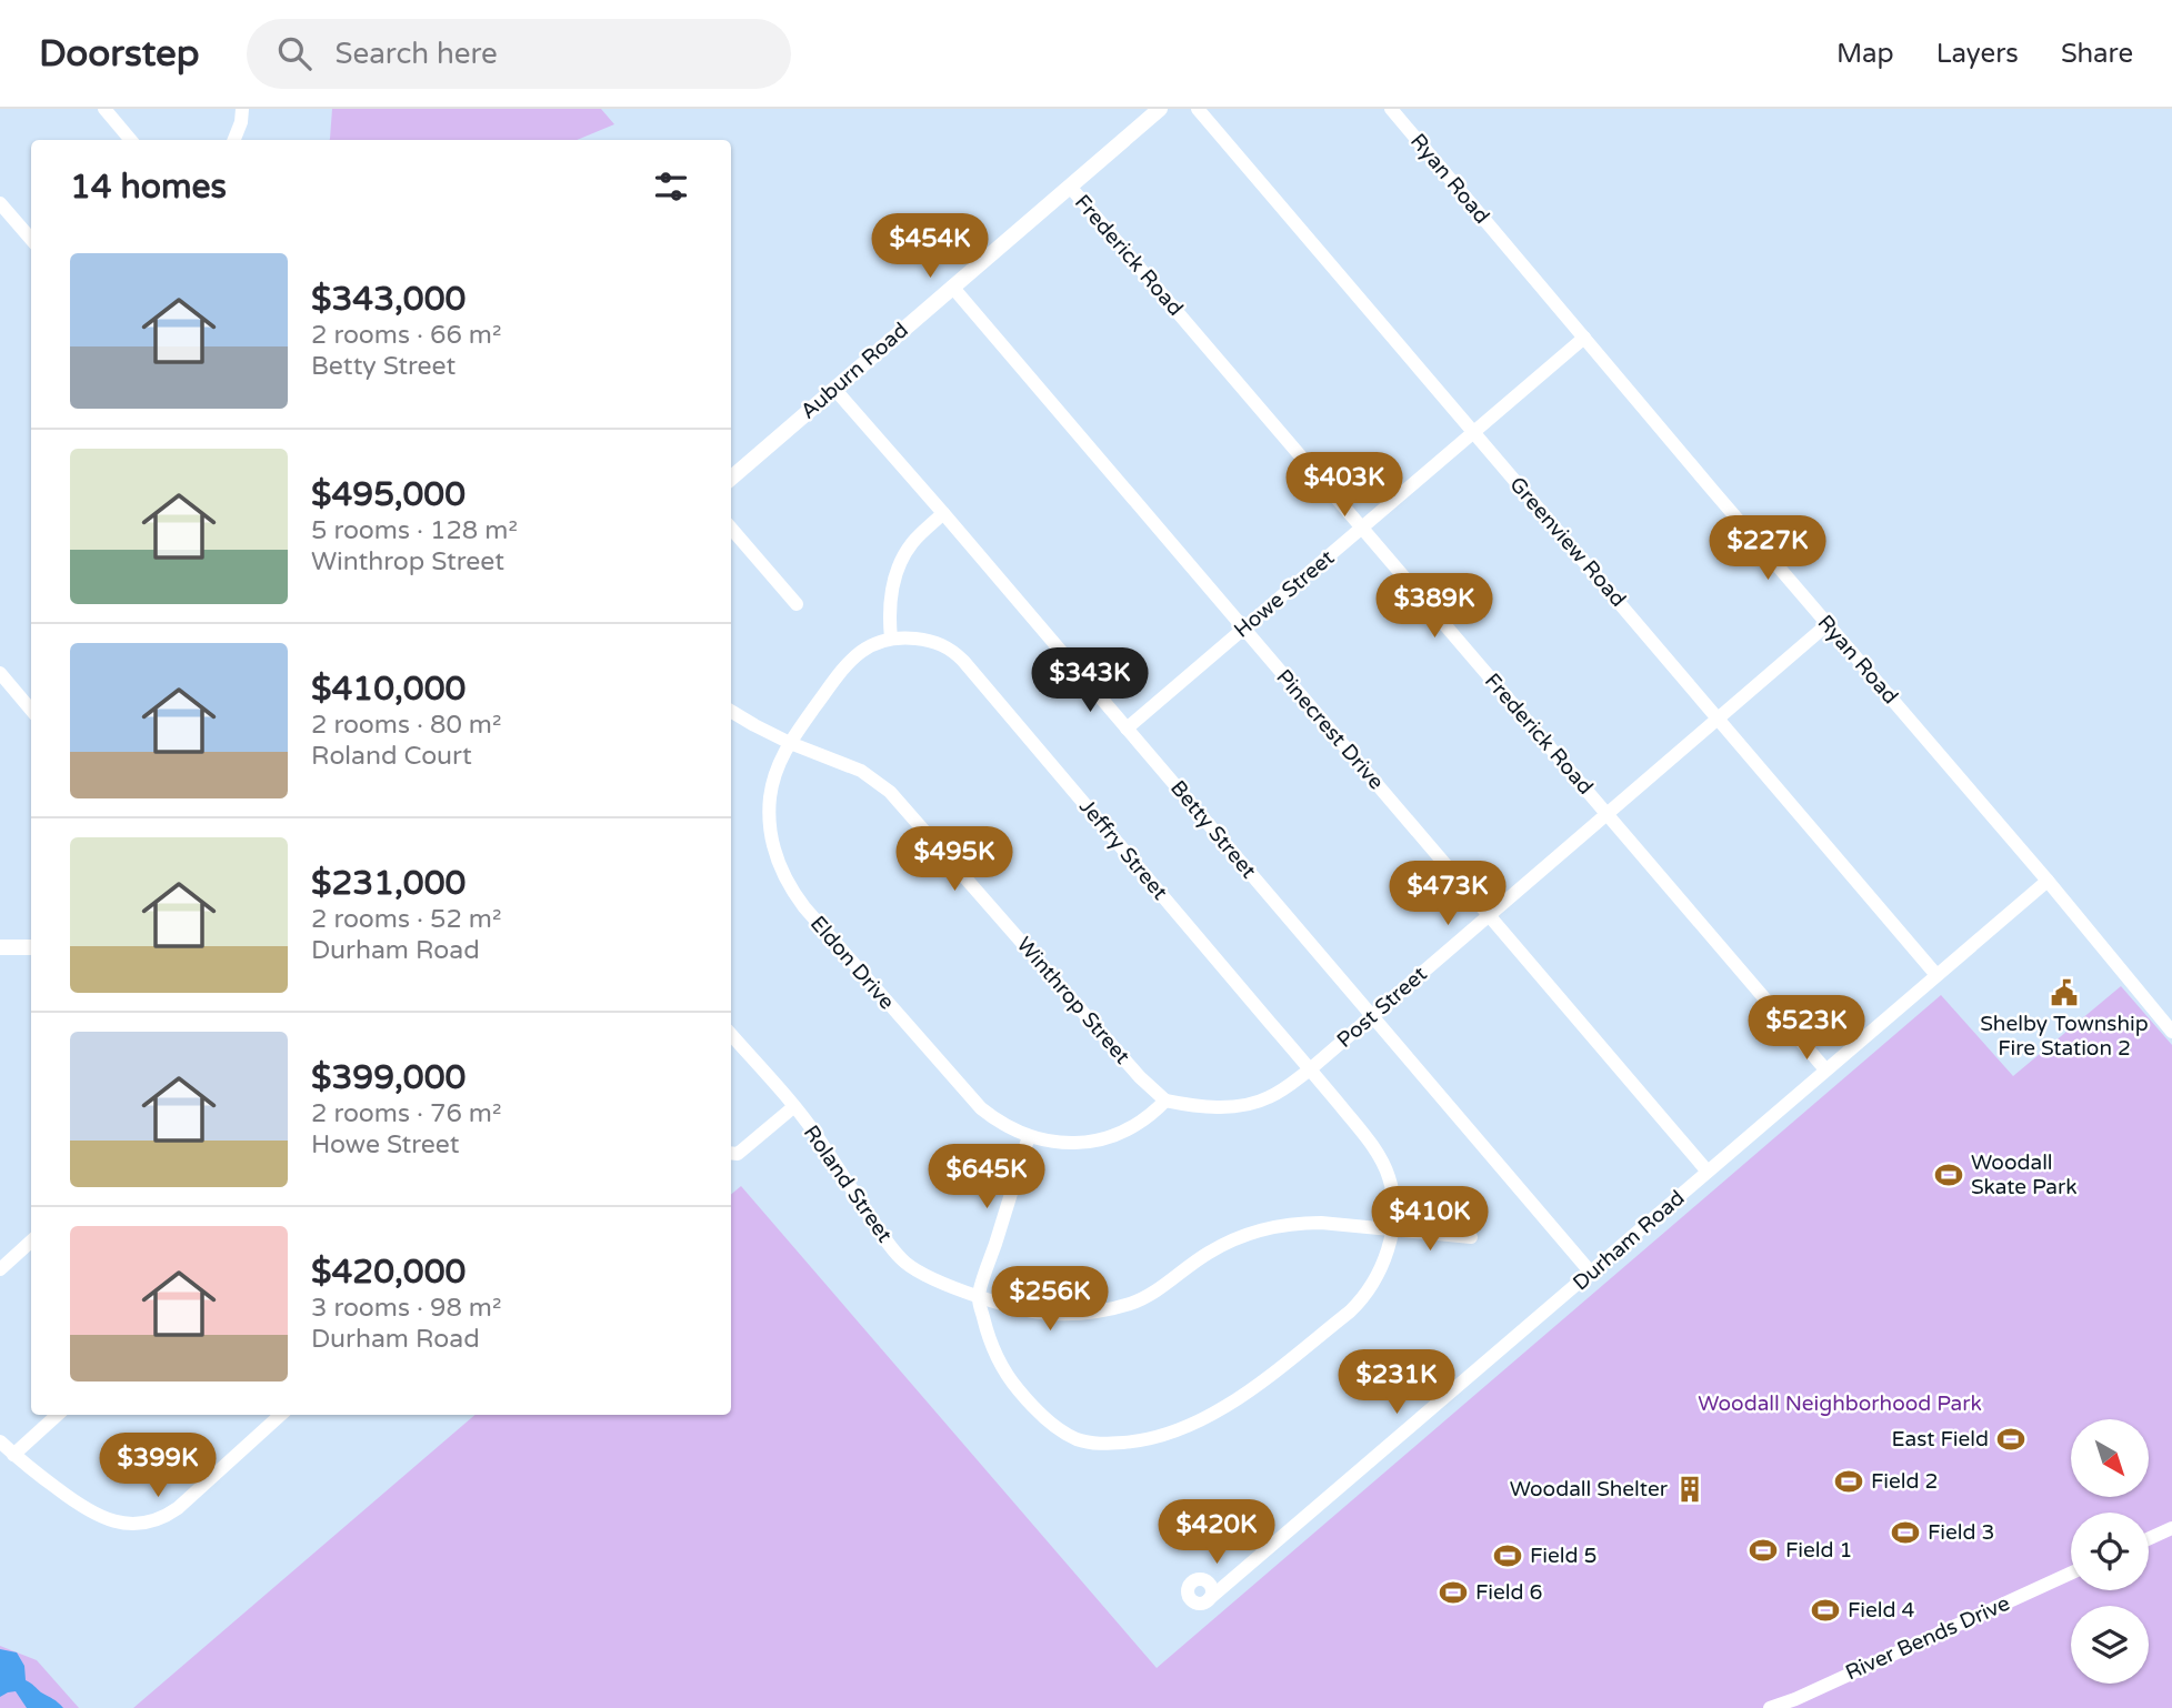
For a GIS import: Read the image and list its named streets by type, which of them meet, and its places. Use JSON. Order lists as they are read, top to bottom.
{
  "streets": {
    "main road": ["Auburn Road"],
    "street": [
      "Ryan Road",
      "Frederick Road",
      "Greenview Road",
      "Howe Street",
      "Pinecrest Drive",
      "Betty Street",
      "Jeffry Street",
      "Eldon Drive",
      "Winthrop Street",
      "Post Street",
      "Roland Street",
      "Durham Road",
      "River Bends Drive"
    ]
  },
  "crossings": [
    ["Ryan Road", "Howe Street"],
    ["Ryan Road", "Post Street"],
    ["Ryan Road", "Durham Road"],
    ["Frederick Road", "Auburn Road"],
    ["Frederick Road", "Howe Street"],
    ["Frederick Road", "Post Street"],
    ["Frederick Road", "Durham Road"],
    ["Auburn Road", "Pinecrest Drive"],
    ["Auburn Road", "Betty Street"],
    ["Greenview Road", "Howe Street"],
    ["Greenview Road", "Post Street"],
    ["Greenview Road", "Durham Road"],
    ["Howe Street", "Pinecrest Drive"],
    ["Howe Street", "Betty Street"],
    ["Pinecrest Drive", "Post Street"],
    ["Pinecrest Drive", "Durham Road"],
    ["Betty Street", "Post Street"],
    ["Betty Street", "Durham Road"],
    ["Jeffry Street", "Post Street"],
    ["Jeffry Street", "Roland Street"],
    ["Eldon Drive", "Winthrop Street"],
    ["Winthrop Street", "Post Street"]
  ],
  "parks": ["Woodall Neighborhood Park"],
  "places": {
    "public building": ["Shelby Township Fire Station 2"],
    "sports": [
      "Woodall Skate Park",
      "East Field",
      "Field 2",
      "Field 3",
      "Field 1",
      "Field 5",
      "Field 6",
      "Field 4"
    ],
    "building": ["Woodall Shelter"]
  },
  "north": "bottom right",
  "page": {
    "header": "Doorstep",
    "search": "Search here",
    "nav": ["Map", "Layers", "Share"],
    "heading": "14 homes",
    "price": [
      "$454K",
      "$403K",
      "$227K",
      "$389K",
      "$343K",
      "$495K",
      "$473K",
      "$523K",
      "$645K",
      "$410K",
      "$256K",
      "$231K",
      "$399K",
      "$420K"
    ],
    "list": [
      {
        "name": "$343,000",
        "note": "2 rooms · 66 m² · Betty Street"
      },
      {
        "name": "$495,000",
        "note": "5 rooms · 128 m² · Winthrop Street"
      },
      {
        "name": "$410,000",
        "note": "2 rooms · 80 m² · Roland Court"
      },
      {
        "name": "$231,000",
        "note": "2 rooms · 52 m² · Durham Road"
      },
      {
        "name": "$399,000",
        "note": "2 rooms · 76 m² · Howe Street"
      },
      {
        "name": "$420,000",
        "note": "3 rooms · 98 m² · Durham Road"
      }
    ]
  }
}
